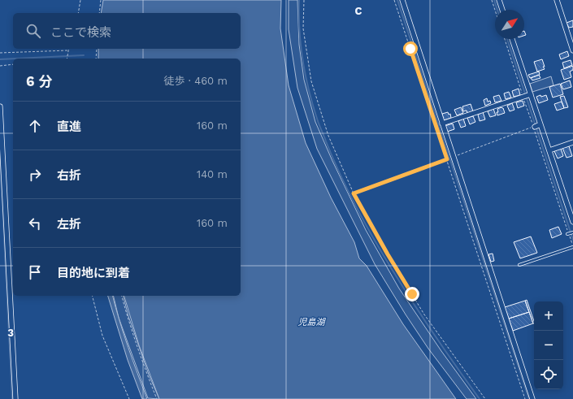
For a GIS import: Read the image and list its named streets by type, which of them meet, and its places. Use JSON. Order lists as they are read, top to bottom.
{
  "water": ["児島湖"],
  "north": "top right",
  "page": {
    "search": "ここで検索",
    "heading": ["6 分", "徒歩 · 460 m"],
    "list": [
      ["直進", "160 m"],
      ["右折", "140 m"],
      ["左折", "160 m"],
      "目的地に到着"
    ],
    "map_buttons": ["+", "−"]
  },
  "grid": {
    "columns": ["C"],
    "rows": ["3"]
  }
}
